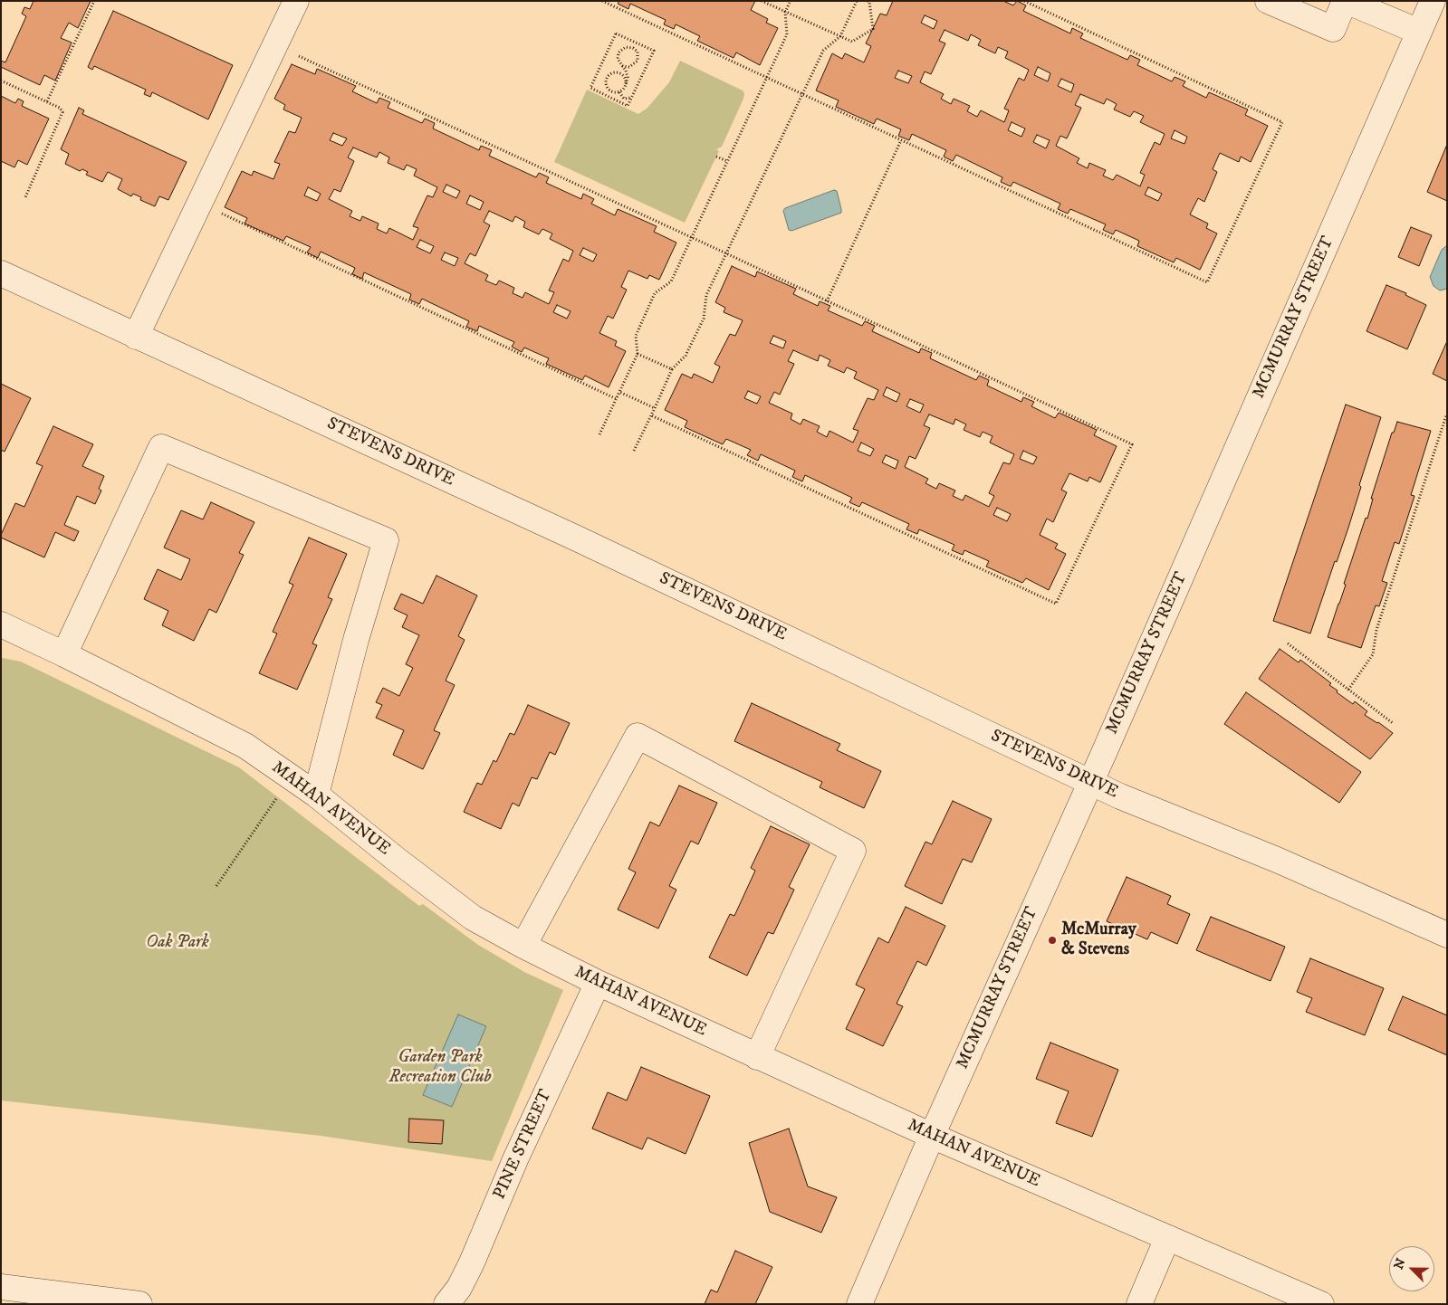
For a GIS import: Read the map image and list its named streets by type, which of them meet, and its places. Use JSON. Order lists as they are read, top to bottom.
{
  "streets": {
    "street": [
      "MCMURRAY STREET",
      "STEVENS DRIVE",
      "MAHAN AVENUE",
      "PINE STREET"
    ]
  },
  "crossings": [
    ["MCMURRAY STREET", "STEVENS DRIVE"],
    ["MCMURRAY STREET", "MAHAN AVENUE"],
    ["MAHAN AVENUE", "PINE STREET"]
  ],
  "parks": ["Oak Park", "Garden Park Recreation Club"],
  "places": ["McMurray & Stevens"],
  "north": "top left"
}
